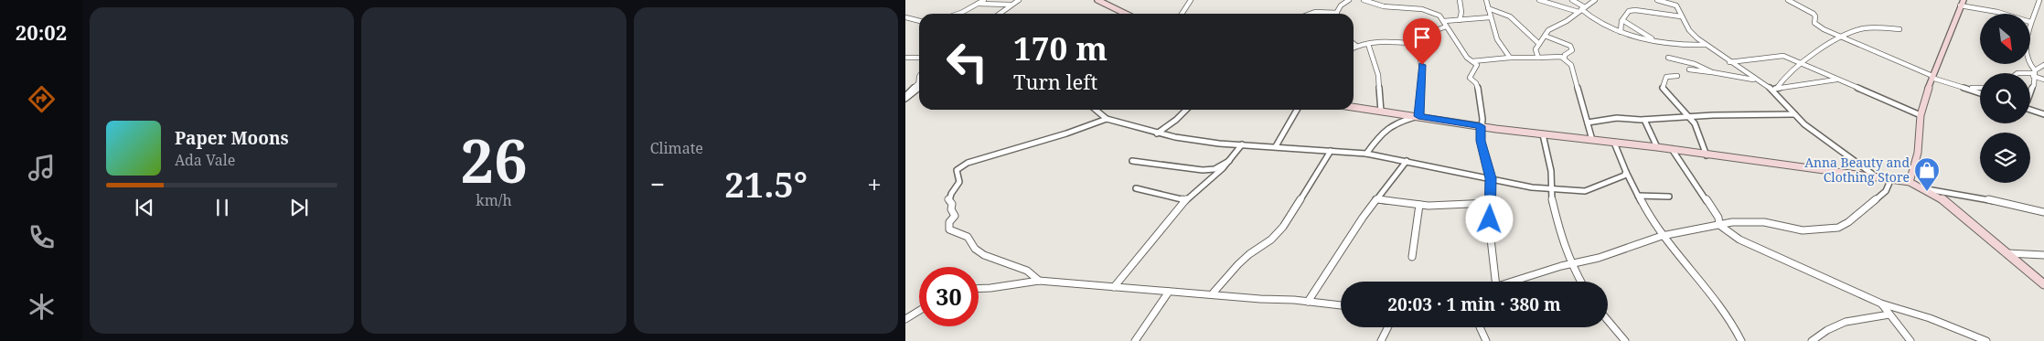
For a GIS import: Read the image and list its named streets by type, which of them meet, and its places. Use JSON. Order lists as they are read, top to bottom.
{
  "places": {
    "shop": ["Anna Beauty and Clothing Store"]
  },
  "north": "bottom right",
  "page": {
    "tabs": "20:02",
    "tile": [
      ["26", "km/h"],
      "Climate"
    ],
    "turn": ["170 m", "Turn left"],
    "song": ["Paper Moons", "Ada Vale"],
    "heat": ["−", "21.5°", "+"],
    "limit": "30",
    "trip": "20:03 · 1 min · 380 m"
  }
}
